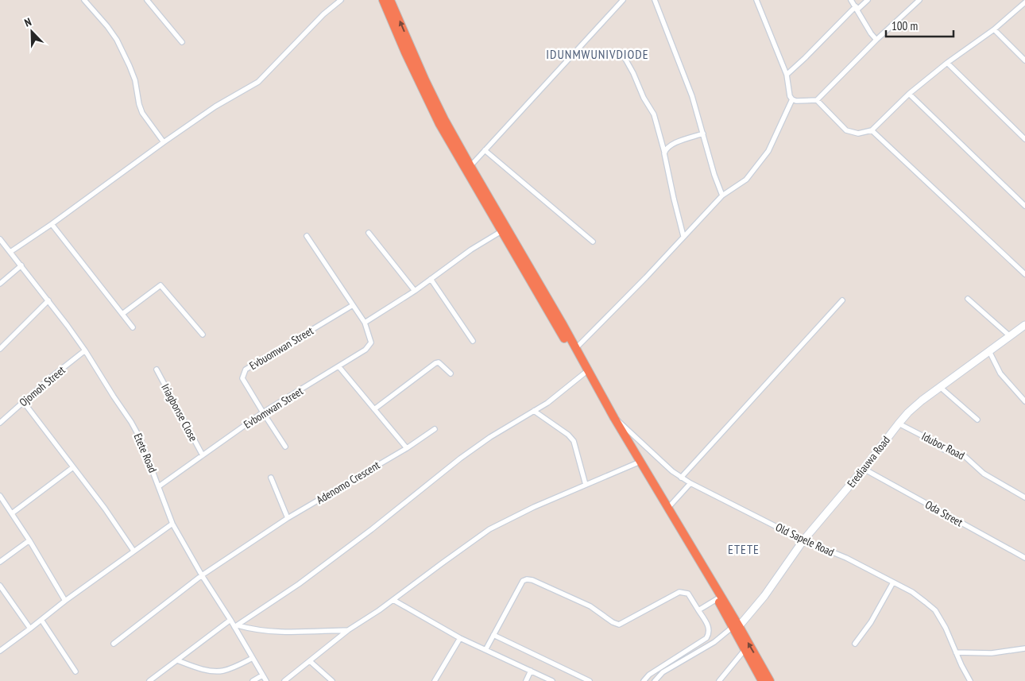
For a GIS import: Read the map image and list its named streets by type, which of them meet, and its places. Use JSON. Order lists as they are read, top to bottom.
{
  "streets": {
    "street": [
      "Evbuomwan Street",
      "Ojomoh Street",
      "Evbomwan Street",
      "Iriagbonse Close",
      "Idubor Road",
      "Etete Road",
      "Erediauwa Road",
      "Adenomo Crescent",
      "Oda Street",
      "Old Sapele Road"
    ]
  },
  "crossings": [
    ["Evbuomwan Street", "Evbomwan Street"],
    ["Ojomoh Street", "Etete Road"],
    ["Evbomwan Street", "Iriagbonse Close"],
    ["Evbomwan Street", "Etete Road"],
    ["Idubor Road", "Erediauwa Road"],
    ["Etete Road", "Adenomo Crescent"],
    ["Erediauwa Road", "Oda Street"],
    ["Erediauwa Road", "Old Sapele Road"]
  ],
  "districts": ["IDUNMWUNIVDIODE", "ETETE"],
  "scale_bar": "100 m",
  "north": "top left"
}
